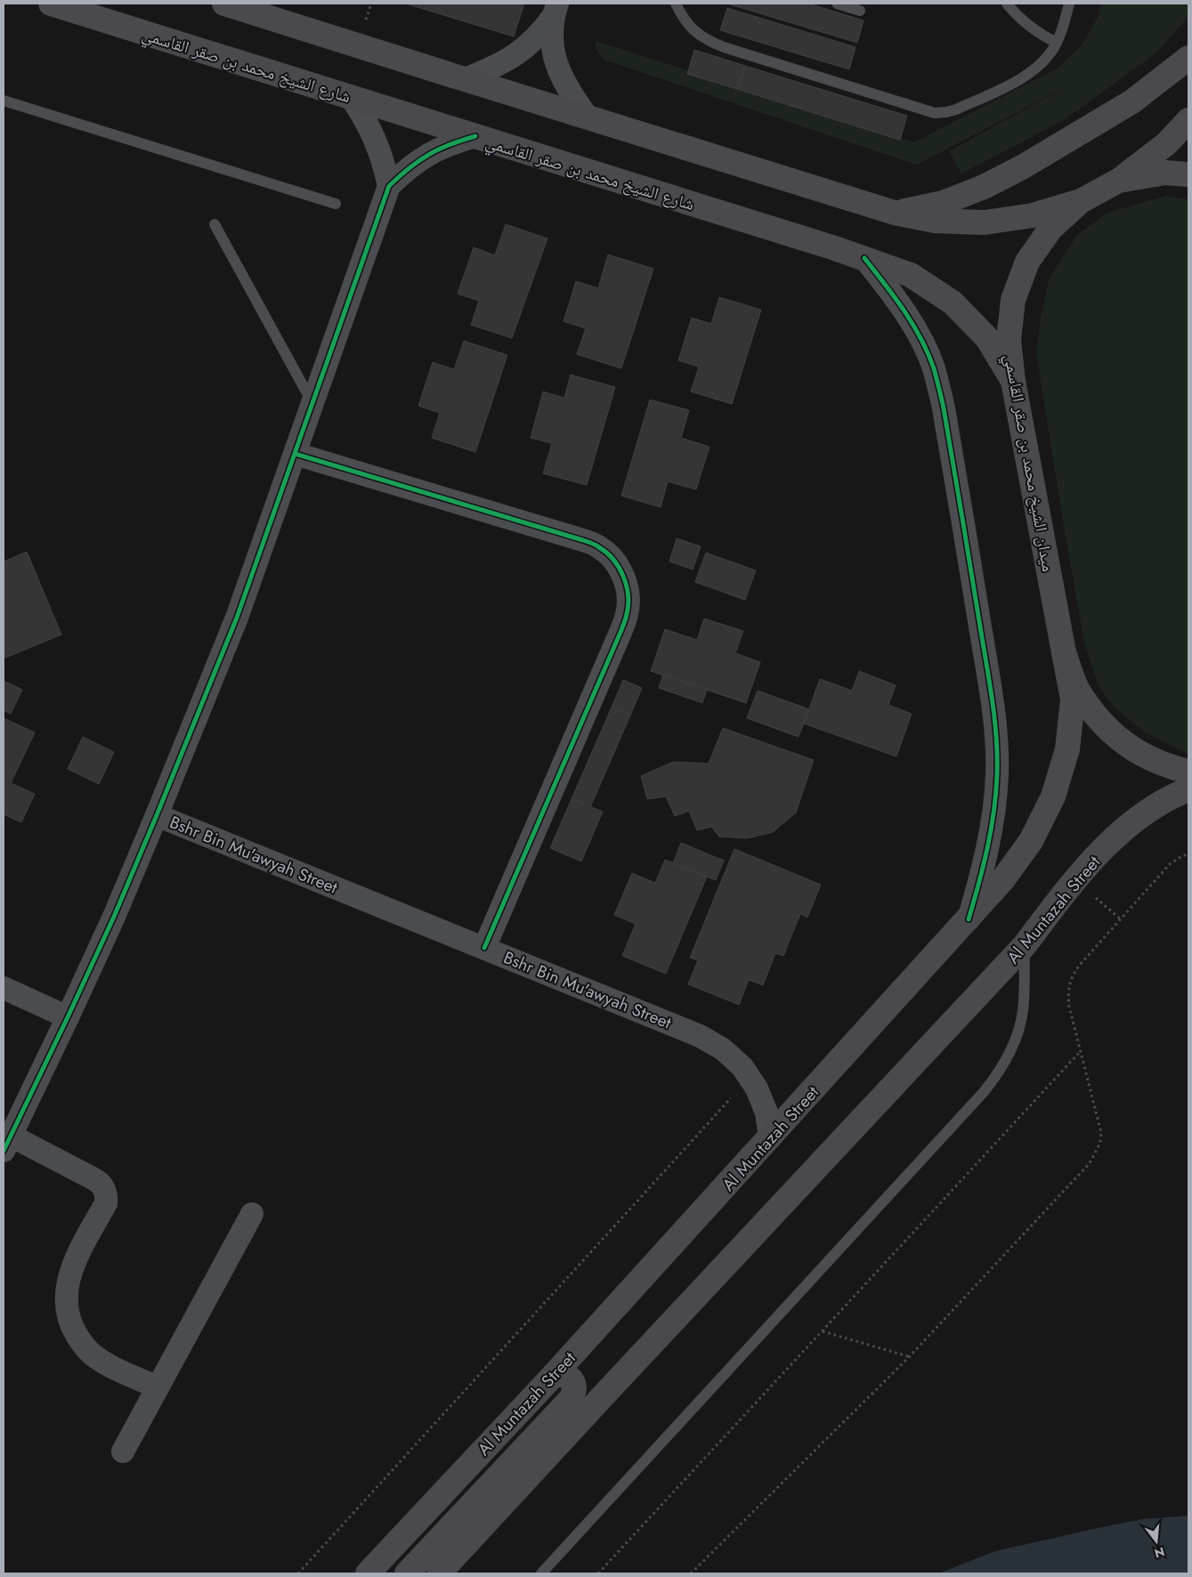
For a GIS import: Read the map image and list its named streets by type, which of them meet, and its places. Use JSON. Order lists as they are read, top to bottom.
{
  "streets": {
    "main road": ["شارع الشيخ محمد بن صقر القاسمي", "ميدان الشيخ محمد بن صقر القاسمي", "Al Muntazah Street"],
    "street": ["Bshr Bin Mu'awyah Street"]
  },
  "crossings": [
    ["شارع الشيخ محمد بن صقر القاسمي", "ميدان الشيخ محمد بن صقر القاسمي"],
    ["ميدان الشيخ محمد بن صقر القاسمي", "Al Muntazah Street"],
    ["Bshr Bin Mu'awyah Street", "Al Muntazah Street"]
  ],
  "north": "bottom"
}
